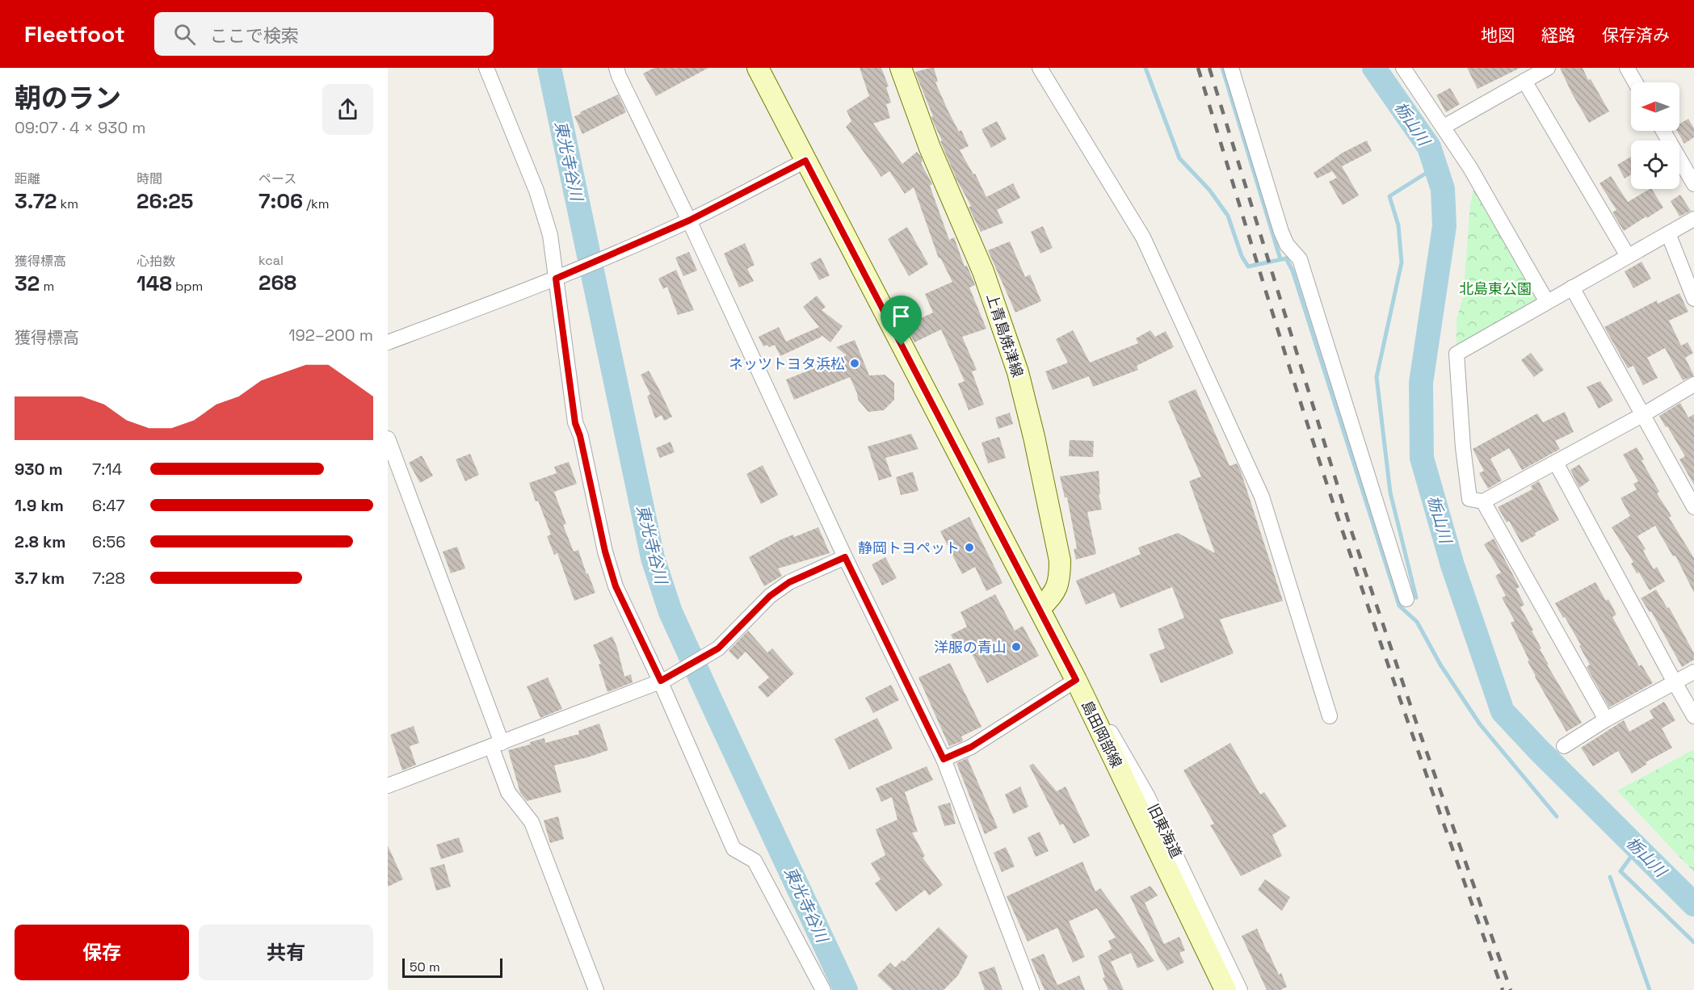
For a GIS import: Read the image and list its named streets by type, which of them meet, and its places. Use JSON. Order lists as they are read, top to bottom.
{
  "streets": {
    "main road": ["上青島焼津線", "島田岡部線"],
    "street": ["旧東海道"]
  },
  "crossings": [
    ["上青島焼津線", "島田岡部線"],
    ["島田岡部線", "旧東海道"]
  ],
  "water": ["栃山川", "東光寺谷川"],
  "parks": ["北島東公園"],
  "places": ["ネッツトヨタ浜松", "静岡トヨペット", "洋服の青山"],
  "scale_bar": "50 m",
  "north": "left",
  "page": {
    "header": "Fleetfoot",
    "search": "ここで検索",
    "nav": ["地図", "経路", "保存済み"],
    "heading": ["朝のラン", "09:07 · 4 × 930 m"],
    "stats": [
      ["距離", "3.72 km"],
      ["時間", "26:25"],
      ["ペース", "7:06 /km"],
      ["獲得標高", "32 m"],
      ["心拍数", "148 bpm"],
      ["kcal", "268"]
    ],
    "chart": ["獲得標高", "192–200 m"],
    "list": [
      {
        "name": "930 m",
        "note": "7:14"
      },
      {
        "name": "1.9 km",
        "note": "6:47"
      },
      {
        "name": "2.8 km",
        "note": "6:56"
      },
      {
        "name": "3.7 km",
        "note": "7:28"
      }
    ],
    "buttons": ["保存", "共有"],
    "scale": "50 m"
  }
}
